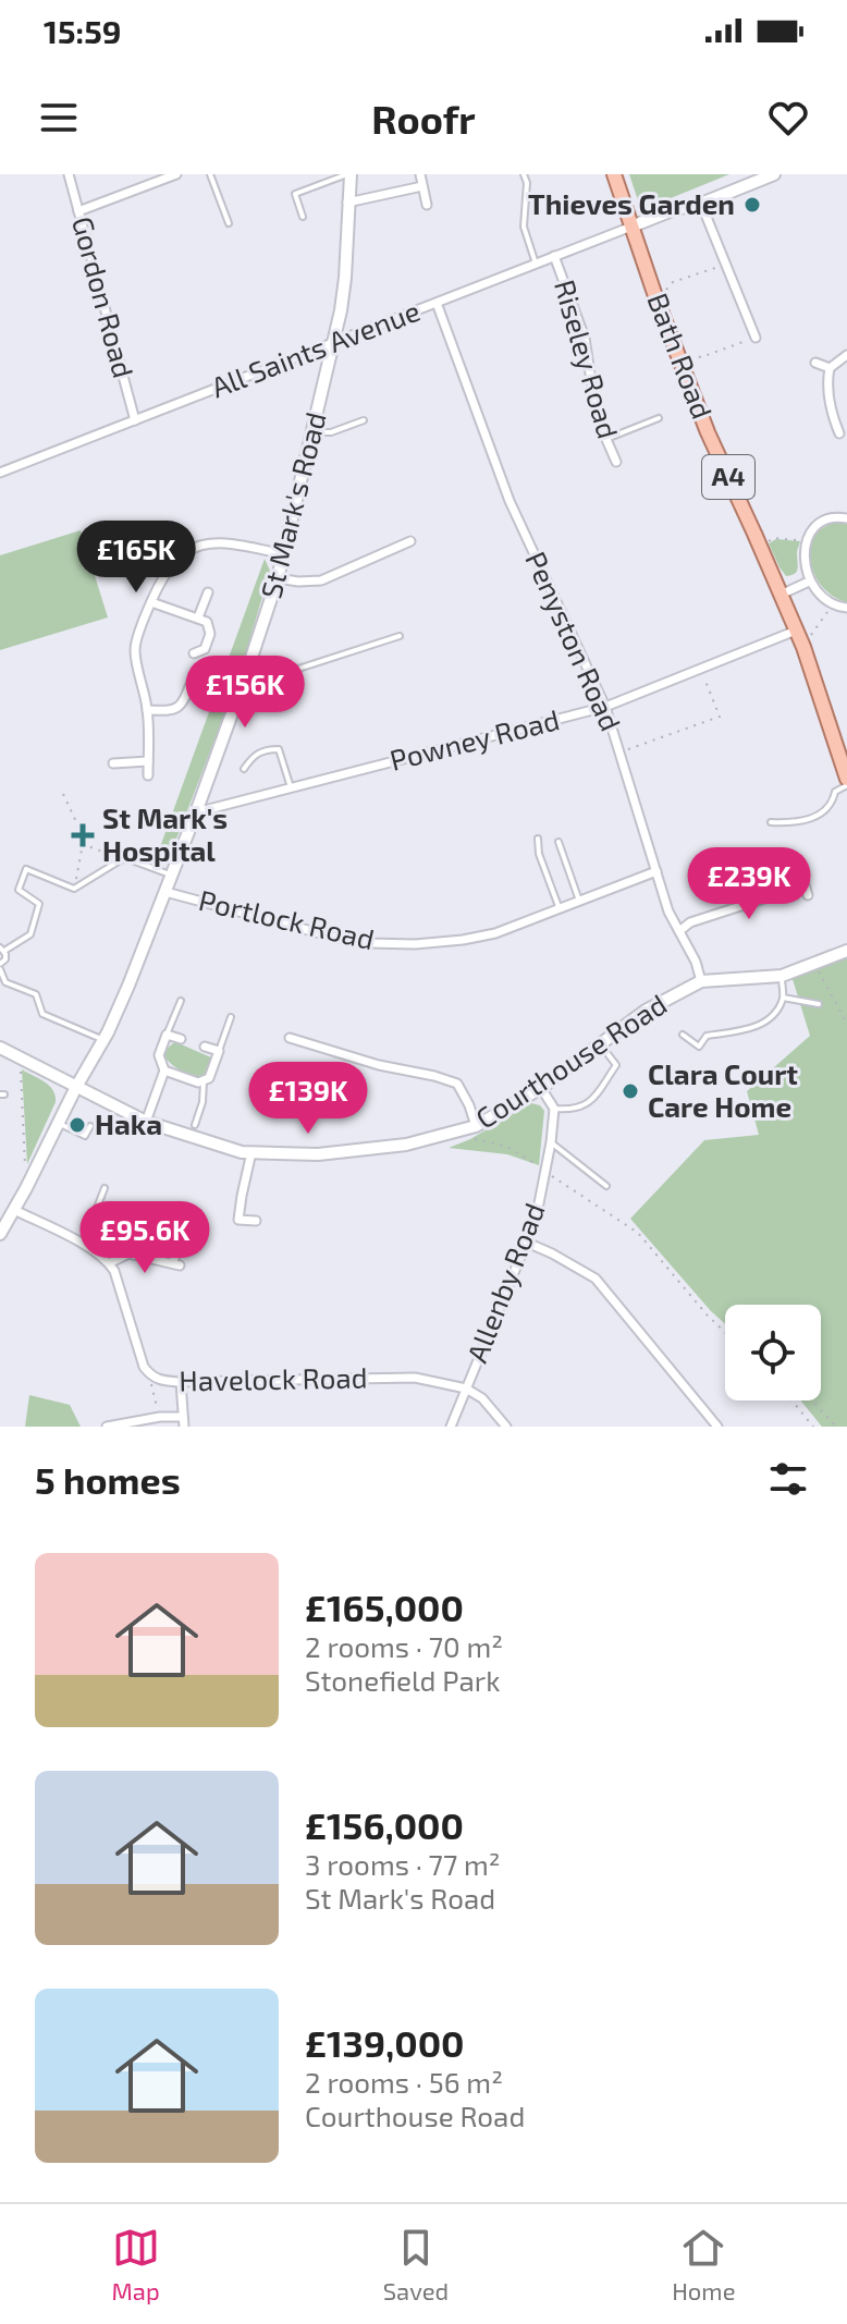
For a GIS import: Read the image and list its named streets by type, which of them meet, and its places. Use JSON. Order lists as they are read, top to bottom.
{
  "streets": {
    "main road": ["Bath Road", "A4"],
    "street": [
      "Gordon Road",
      "All Saints Avenue",
      "Riseley Road",
      "St Mark's Road",
      "Penyston Road",
      "Powney Road",
      "Portlock Road",
      "Courthouse Road",
      "Allenby Road",
      "Havelock Road"
    ]
  },
  "crossings": [
    ["Gordon Road", "All Saints Avenue"],
    ["All Saints Avenue", "Bath Road"],
    ["All Saints Avenue", "Riseley Road"],
    ["All Saints Avenue", "St Mark's Road"],
    ["All Saints Avenue", "Penyston Road"],
    ["Bath Road", "Powney Road"],
    ["St Mark's Road", "Powney Road"],
    ["St Mark's Road", "Portlock Road"],
    ["St Mark's Road", "Courthouse Road"],
    ["Penyston Road", "Powney Road"],
    ["Penyston Road", "Portlock Road"],
    ["Penyston Road", "Courthouse Road"],
    ["Allenby Road", "Havelock Road"]
  ],
  "places": {
    "other": ["Thieves Garden", "Clara Court Care Home", "Haka"],
    "health": ["St Mark's Hospital"]
  },
  "page": {
    "status": "15:59",
    "header": "Roofr",
    "price": [
      "£165K",
      "£156K",
      "£239K",
      "£139K",
      "£95.6K"
    ],
    "heading": "5 homes",
    "list": [
      {
        "name": "£165,000",
        "note": "2 rooms · 70 m² · Stonefield Park"
      },
      {
        "name": "£156,000",
        "note": "3 rooms · 77 m² · St Mark's Road"
      },
      {
        "name": "£139,000",
        "note": "2 rooms · 56 m² · Courthouse Road"
      }
    ],
    "tabs": ["Map", "Saved", "Home"]
  }
}
